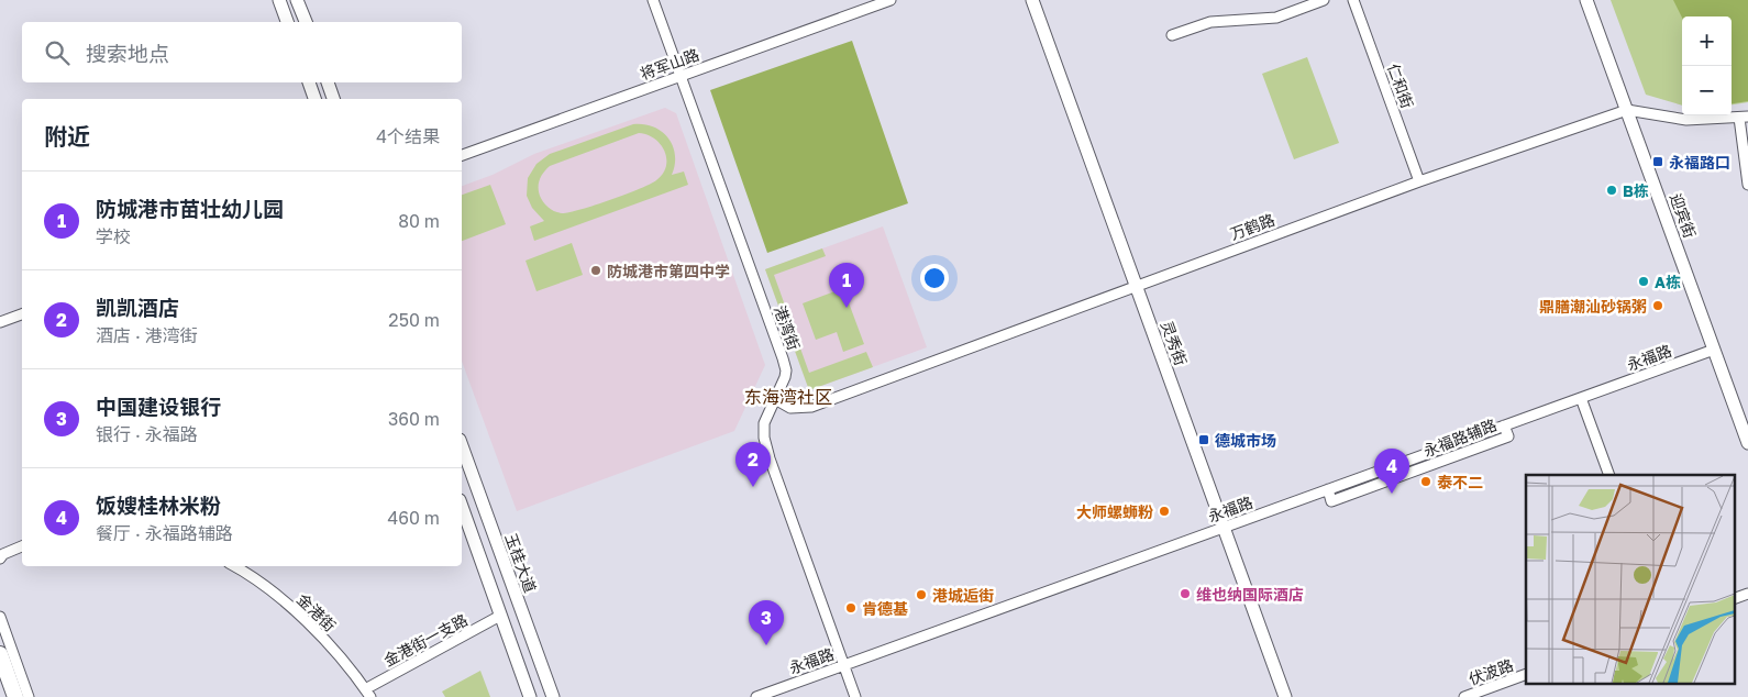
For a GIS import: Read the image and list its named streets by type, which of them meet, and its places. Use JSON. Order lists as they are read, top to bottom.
{
  "streets": {
    "main road": ["迎宾街", "灵秀街", "玉桂大道"],
    "street": [
      "将军山路",
      "仁和街",
      "万鹤路",
      "港湾街",
      "永福路",
      "永福路辅路",
      "金港街",
      "金港街一支路",
      "伏波路"
    ]
  },
  "crossings": [
    ["将军山路", "港湾街"],
    ["仁和街", "万鹤路"],
    ["迎宾街", "万鹤路"],
    ["迎宾街", "永福路"],
    ["万鹤路", "港湾街"],
    ["万鹤路", "灵秀街"],
    ["港湾街", "永福路"],
    ["灵秀街", "永福路"],
    ["永福路", "永福路辅路"],
    ["金港街", "金港街一支路"]
  ],
  "districts": ["东海湾社区"],
  "places": {
    "transit": ["永福路口", "德城市场"],
    "other": [
      "B栋",
      "防城港市第四中学",
      "A栋",
      "鼎膳潮汕砂锅粥",
      "泰不二",
      "大师螺蛳粉",
      "维也纳国际酒店",
      "港城逅街",
      "肯德基"
    ]
  },
  "page": {
    "map_buttons": ["+", "−"],
    "search": "搜索地点",
    "heading": ["附近", "4个结果"],
    "list": [
      {
        "mark": "1",
        "name": "防城港市苗壮幼儿园",
        "note": "学校",
        "value": "80 m"
      },
      {
        "mark": "2",
        "name": "凯凯酒店",
        "note": "酒店 · 港湾街",
        "value": "250 m"
      },
      {
        "mark": "3",
        "name": "中国建设银行",
        "note": "银行 · 永福路",
        "value": "360 m"
      },
      {
        "mark": "4",
        "name": "饭嫂桂林米粉",
        "note": "餐厅 · 永福路辅路",
        "value": "460 m"
      }
    ],
    "pins": [
      "1",
      "2",
      "4",
      "3"
    ]
  }
}
